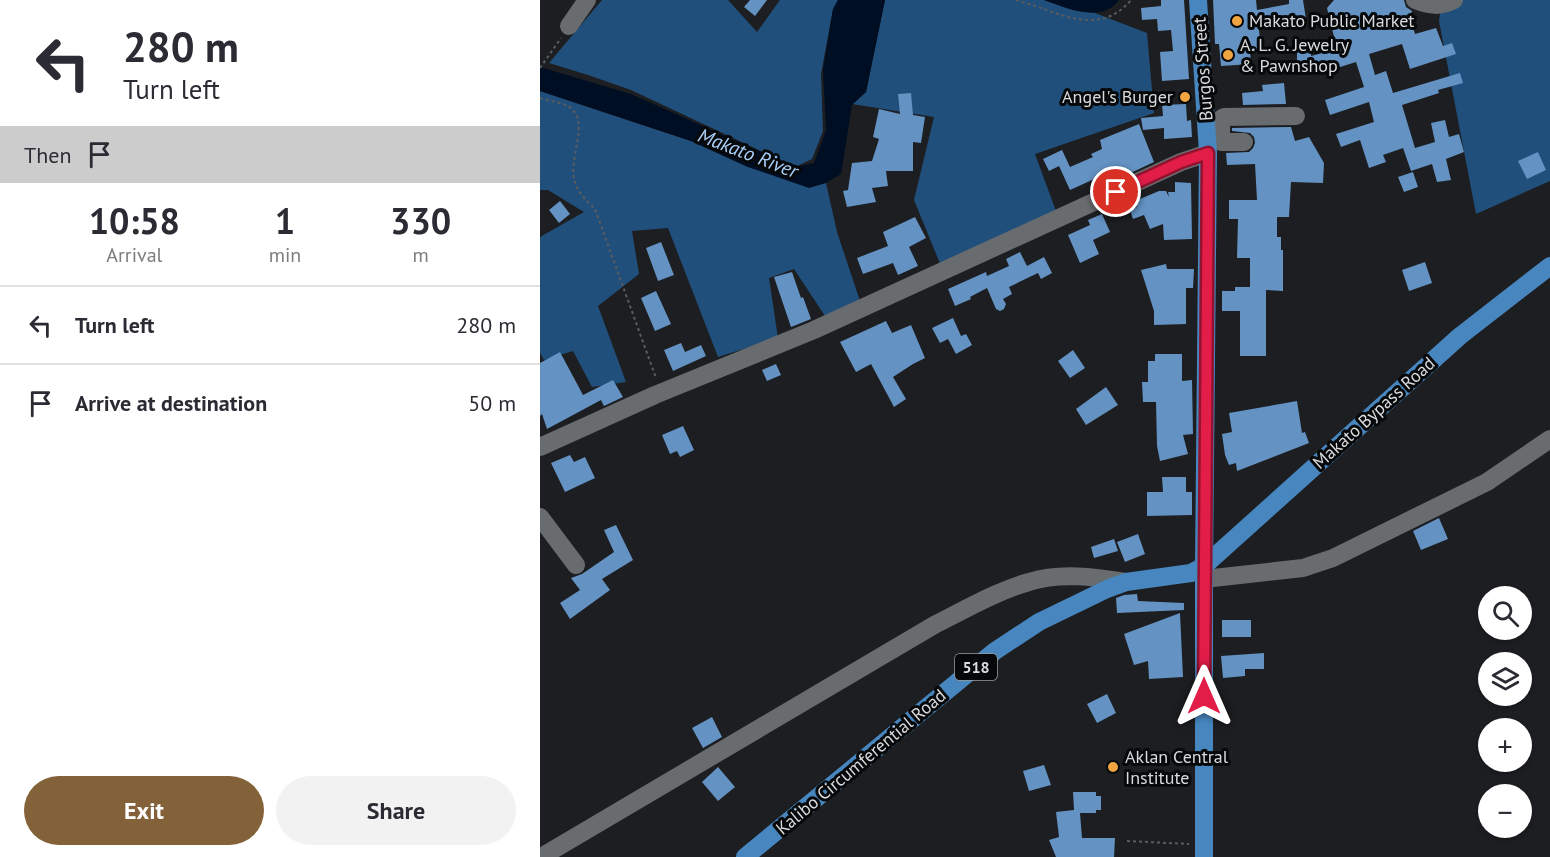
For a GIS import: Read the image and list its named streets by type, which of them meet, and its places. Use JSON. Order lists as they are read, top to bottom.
{
  "streets": {
    "main road": [
      "Burgos Street",
      "Makato Bypass Road",
      "518",
      "Kalibo Circumferential Road"
    ]
  },
  "crossings": [
    ["Burgos Street", "Makato Bypass Road"],
    ["Burgos Street", "Kalibo Circumferential Road"],
    ["Makato Bypass Road", "Kalibo Circumferential Road"]
  ],
  "water": ["Makato River"],
  "places": [
    "Makato Public Market",
    "A. L. G. Jewelry & Pawnshop",
    "Angel's Burger",
    "Aklan Central Institute"
  ],
  "page": {
    "turn": ["280 m", "Turn left"],
    "then": "Then",
    "eta": [
      "10:58",
      "Arrival",
      "1",
      "min",
      "330",
      "m"
    ],
    "list": [
      {
        "name": "Turn left",
        "value": "280 m"
      },
      {
        "name": "Arrive at destination",
        "value": "50 m"
      }
    ],
    "map_buttons": ["+", "−"],
    "buttons": ["Exit", "Share"]
  }
}
